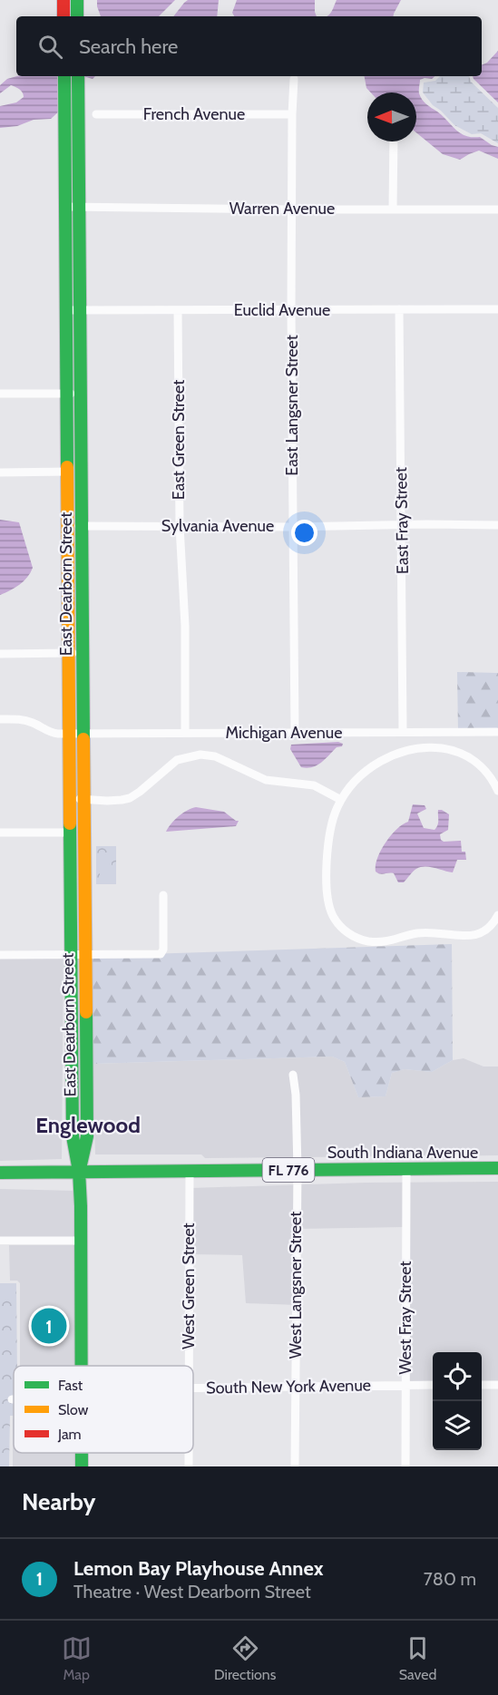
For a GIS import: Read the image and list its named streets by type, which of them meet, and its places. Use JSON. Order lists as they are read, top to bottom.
{
  "streets": {
    "main road": ["East Dearborn Street", "South Indiana Avenue", "FL 776"],
    "street": [
      "French Avenue",
      "Warren Avenue",
      "Euclid Avenue",
      "East Langsner Street",
      "East Green Street",
      "East Fray Street",
      "Sylvania Avenue",
      "Michigan Avenue",
      "West Langsner Street",
      "West Green Street",
      "West Fray Street",
      "South New York Avenue"
    ]
  },
  "crossings": [
    ["French Avenue", "East Langsner Street"],
    ["Warren Avenue", "East Langsner Street"],
    ["Warren Avenue", "East Dearborn Street"],
    ["Euclid Avenue", "East Langsner Street"],
    ["Euclid Avenue", "East Green Street"],
    ["Euclid Avenue", "East Fray Street"],
    ["Euclid Avenue", "East Dearborn Street"],
    ["East Langsner Street", "Sylvania Avenue"],
    ["East Langsner Street", "Michigan Avenue"],
    ["East Green Street", "Sylvania Avenue"],
    ["East Green Street", "Michigan Avenue"],
    ["East Fray Street", "Sylvania Avenue"],
    ["East Fray Street", "Michigan Avenue"],
    ["Sylvania Avenue", "East Dearborn Street"],
    ["East Dearborn Street", "Michigan Avenue"],
    ["East Dearborn Street", "South Indiana Avenue"],
    ["East Dearborn Street", "FL 776"],
    ["South Indiana Avenue", "FL 776"],
    ["South Indiana Avenue", "West Langsner Street"],
    ["South Indiana Avenue", "West Green Street"],
    ["South Indiana Avenue", "West Fray Street"],
    ["West Langsner Street", "South New York Avenue"],
    ["West Fray Street", "South New York Avenue"]
  ],
  "districts": ["Englewood"],
  "legend": ["Fast", "Slow", "Jam"],
  "north": "left",
  "page": {
    "search": "Search here",
    "pins": "1",
    "heading": "Nearby",
    "list": [
      {
        "mark": "1",
        "name": "Lemon Bay Playhouse Annex",
        "note": "Theatre · West Dearborn Street",
        "value": "780 m"
      }
    ],
    "nav": ["Map", "Directions", "Saved"]
  }
}
